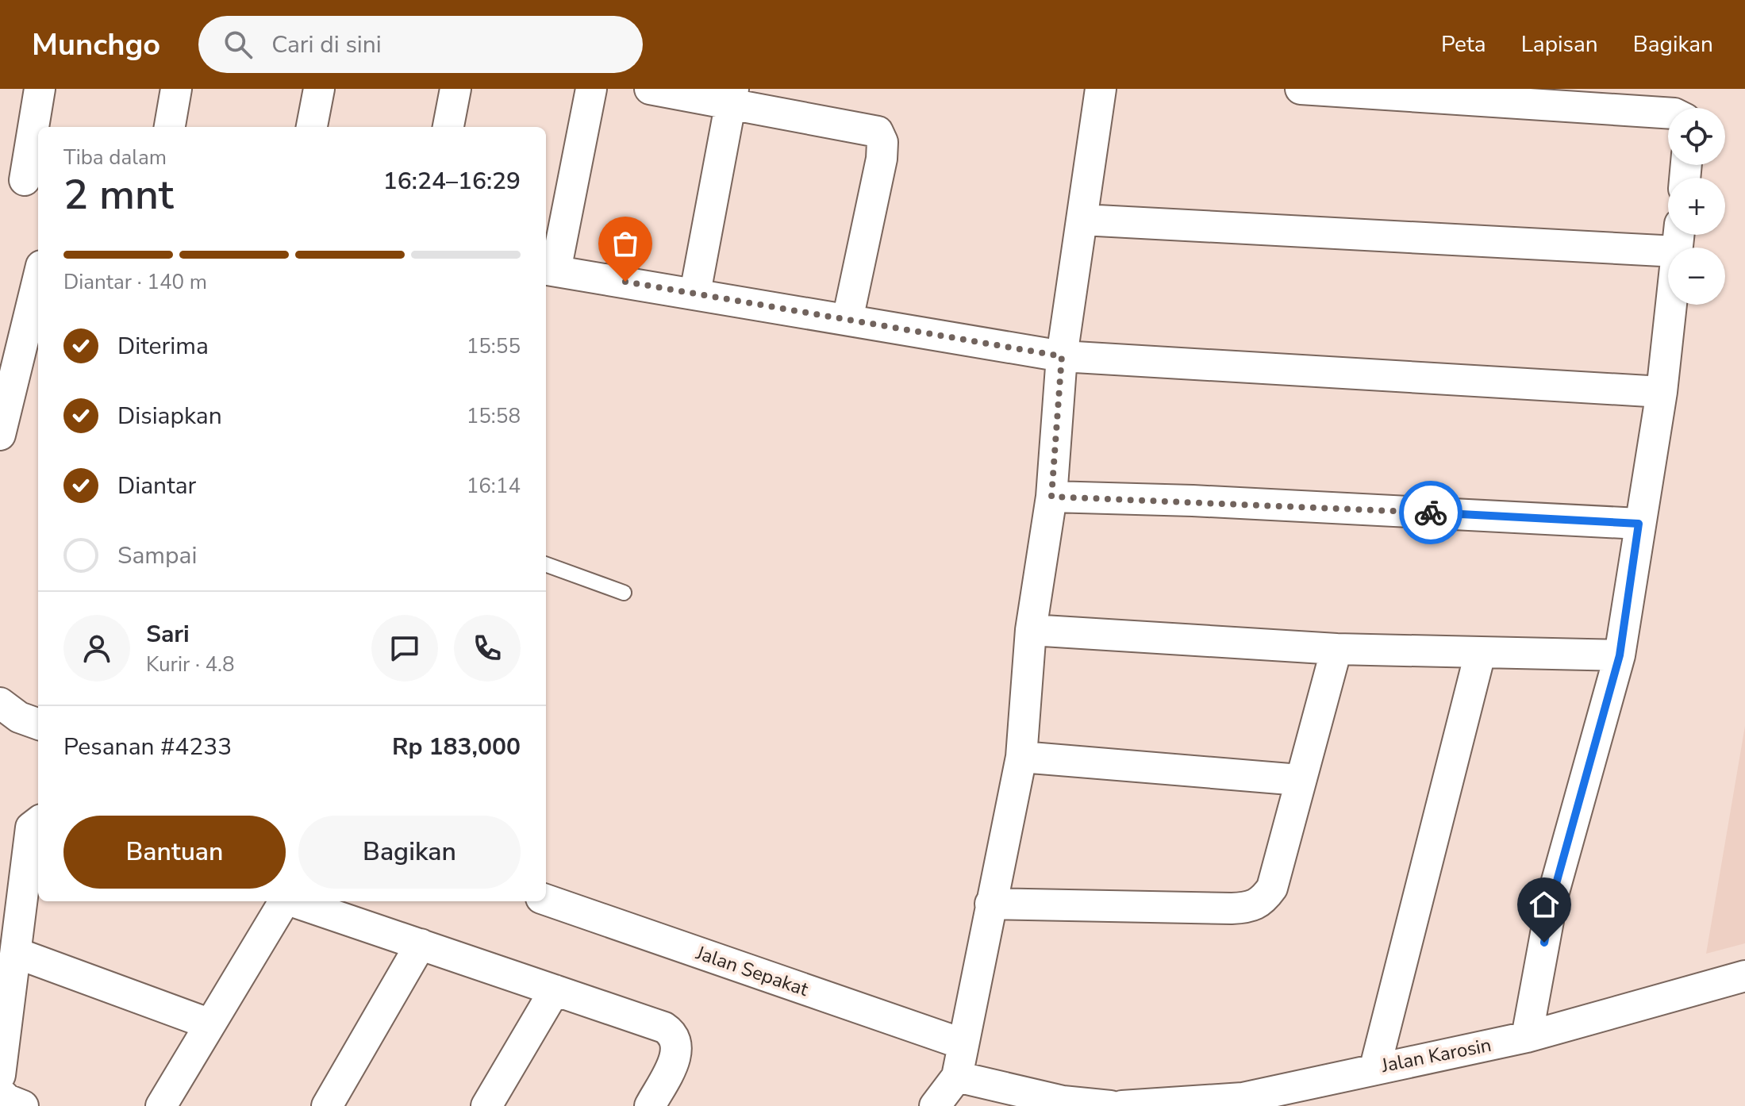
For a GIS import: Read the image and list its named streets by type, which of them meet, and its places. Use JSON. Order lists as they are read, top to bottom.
{
  "streets": {
    "street": ["Jalan Sepakat", "Jalan Karosin"]
  },
  "page": {
    "header": "Munchgo",
    "search": "Cari di sini",
    "nav": ["Peta", "Lapisan", "Bagikan"],
    "map_buttons": ["+", "−"],
    "heading": ["2 mnt", "Tiba dalam", "16:24–16:29"],
    "panel": [
      "Sari",
      "Kurir · 4.8",
      "Pesanan #4233",
      "Rp 183,000"
    ],
    "bar": "Diantar · 140 m",
    "list": [
      ["Diterima", "15:55"],
      ["Disiapkan", "15:58"],
      ["Diantar", "16:14"],
      "Sampai"
    ],
    "buttons": ["Bantuan", "Bagikan"]
  }
}
